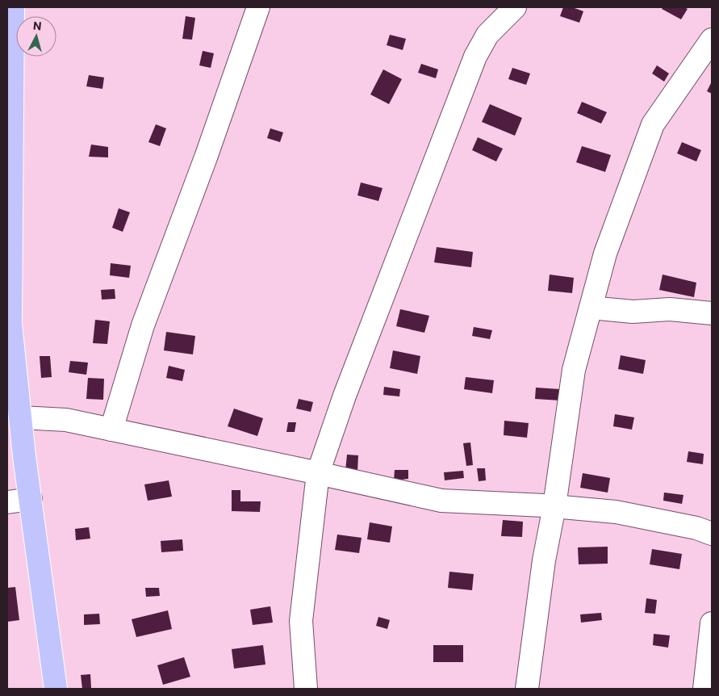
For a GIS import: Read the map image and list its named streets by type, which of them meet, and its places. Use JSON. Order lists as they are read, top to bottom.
{
  "north": "top"
}
